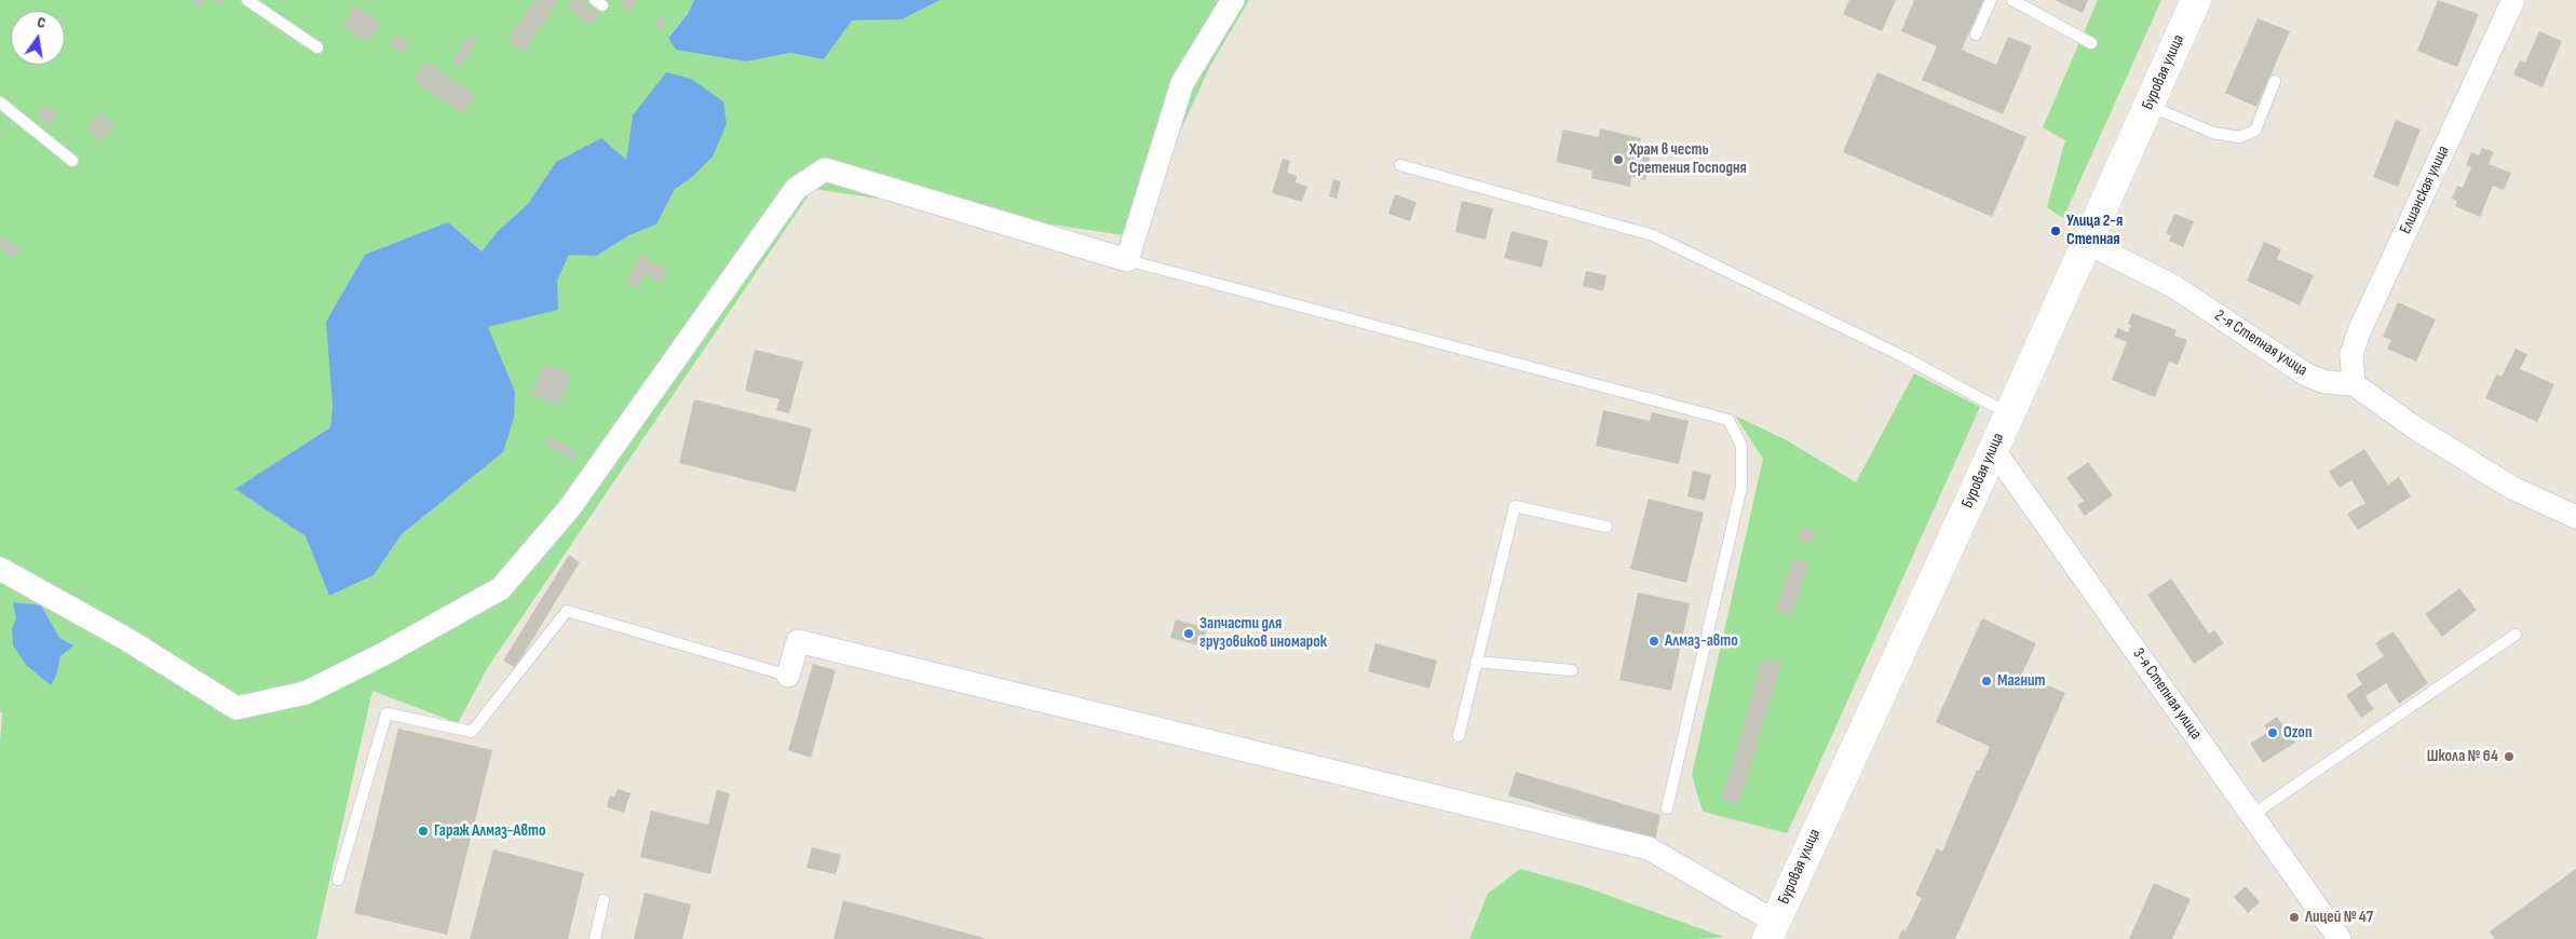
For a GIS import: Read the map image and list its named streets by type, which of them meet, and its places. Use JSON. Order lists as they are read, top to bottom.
{
  "streets": {
    "main road": ["Буровая улица"],
    "street": ["Елшанская улица", "2-я Степная улица", "3-я Степная улица"]
  },
  "crossings": [
    ["Буровая улица", "2-я Степная улица"],
    ["Буровая улица", "3-я Степная улица"],
    ["Елшанская улица", "2-я Степная улица"]
  ],
  "places": [
    "Храм в честь Сретения Господня",
    "Улица 2-я Степная",
    "Запчасти для грузовиков иномарок",
    "Алмаз-авто",
    "Магнит",
    "Ozon",
    "Школа № 64",
    "Гараж Алмаз-Авто",
    "Лицей № 47"
  ],
  "north": "top"
}
